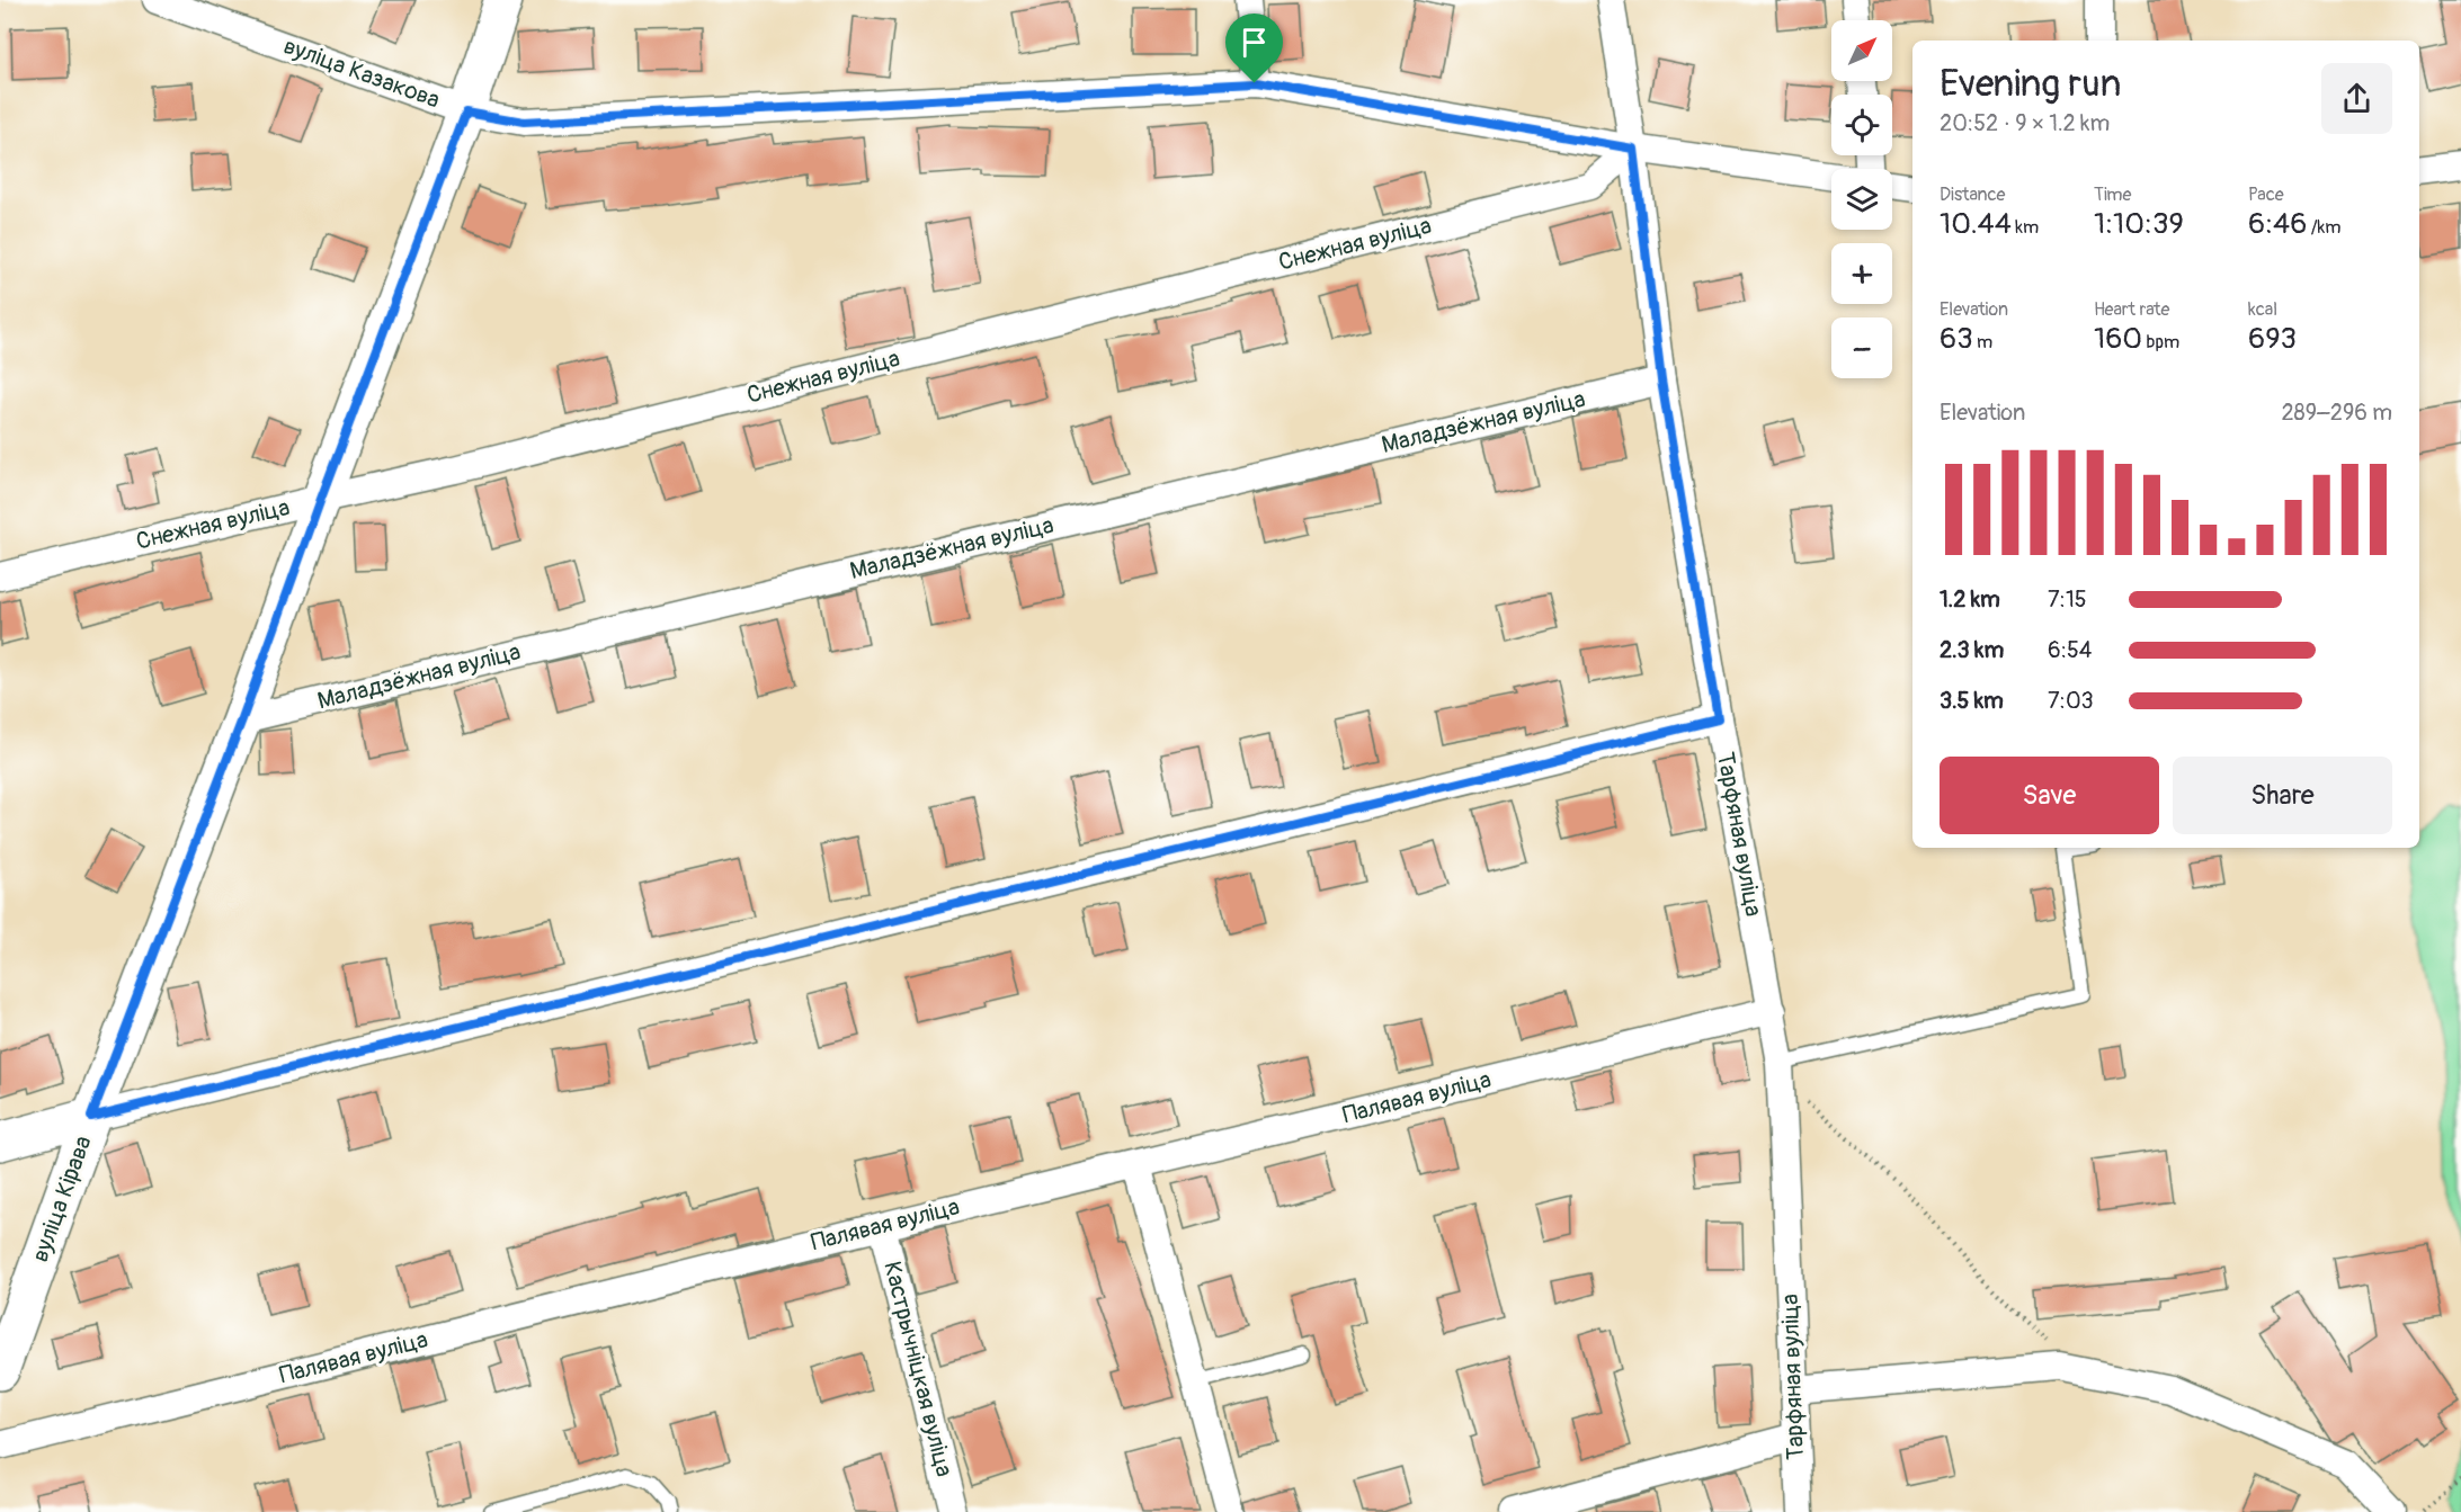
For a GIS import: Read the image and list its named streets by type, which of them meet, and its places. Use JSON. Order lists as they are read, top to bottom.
{
  "streets": {
    "main road": ["вуліца Кірава"],
    "street": [
      "вуліца Казакова",
      "Снежная вуліца",
      "Маладзёжная вуліца",
      "Тарфяная вуліца",
      "Палявая вуліца",
      "Кастрычніцкая вуліца"
    ]
  },
  "crossings": [
    ["вуліца Казакова", "Снежная вуліца"],
    ["вуліца Казакова", "Тарфяная вуліца"],
    ["вуліца Казакова", "вуліца Кірава"],
    ["Снежная вуліца", "Тарфяная вуліца"],
    ["Снежная вуліца", "вуліца Кірава"],
    ["Маладзёжная вуліца", "Тарфяная вуліца"],
    ["Маладзёжная вуліца", "вуліца Кірава"],
    ["Тарфяная вуліца", "Палявая вуліца"],
    ["Палявая вуліца", "Кастрычніцкая вуліца"]
  ],
  "north": "top right",
  "page": {
    "map_buttons": ["+", "−"],
    "heading": ["Evening run", "20:52 · 9 × 1.2 km"],
    "stats": [
      ["Distance", "10.44 km"],
      ["Time", "1:10:39"],
      ["Pace", "6:46 /km"],
      ["Elevation", "63 m"],
      ["Heart rate", "160 bpm"],
      ["kcal", "693"]
    ],
    "chart": ["Elevation", "289–296 m"],
    "list": [
      {
        "name": "1.2 km",
        "note": "7:15"
      },
      {
        "name": "2.3 km",
        "note": "6:54"
      },
      {
        "name": "3.5 km",
        "note": "7:03"
      }
    ],
    "buttons": ["Save", "Share"]
  }
}
